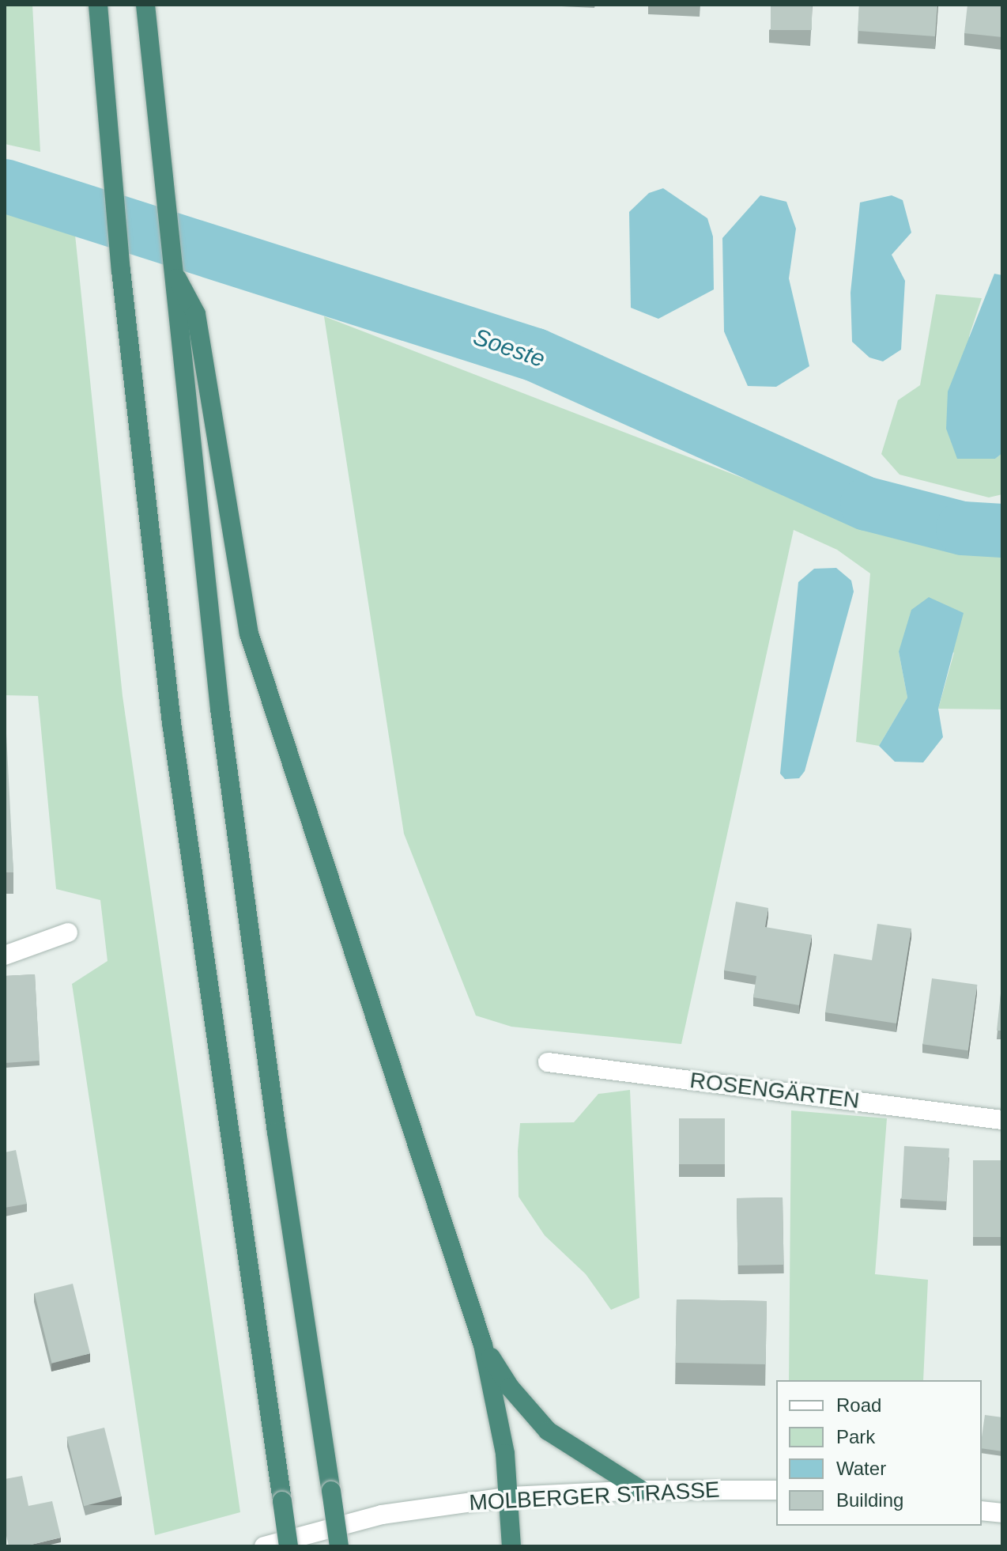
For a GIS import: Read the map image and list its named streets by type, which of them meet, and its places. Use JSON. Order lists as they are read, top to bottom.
{
  "streets": {
    "street": ["ROSENGÄRTEN", "MOLBERGER STRASSE"]
  },
  "water": ["Soeste"],
  "legend": [
    "Road",
    "Park",
    "Water",
    "Building"
  ]
}
